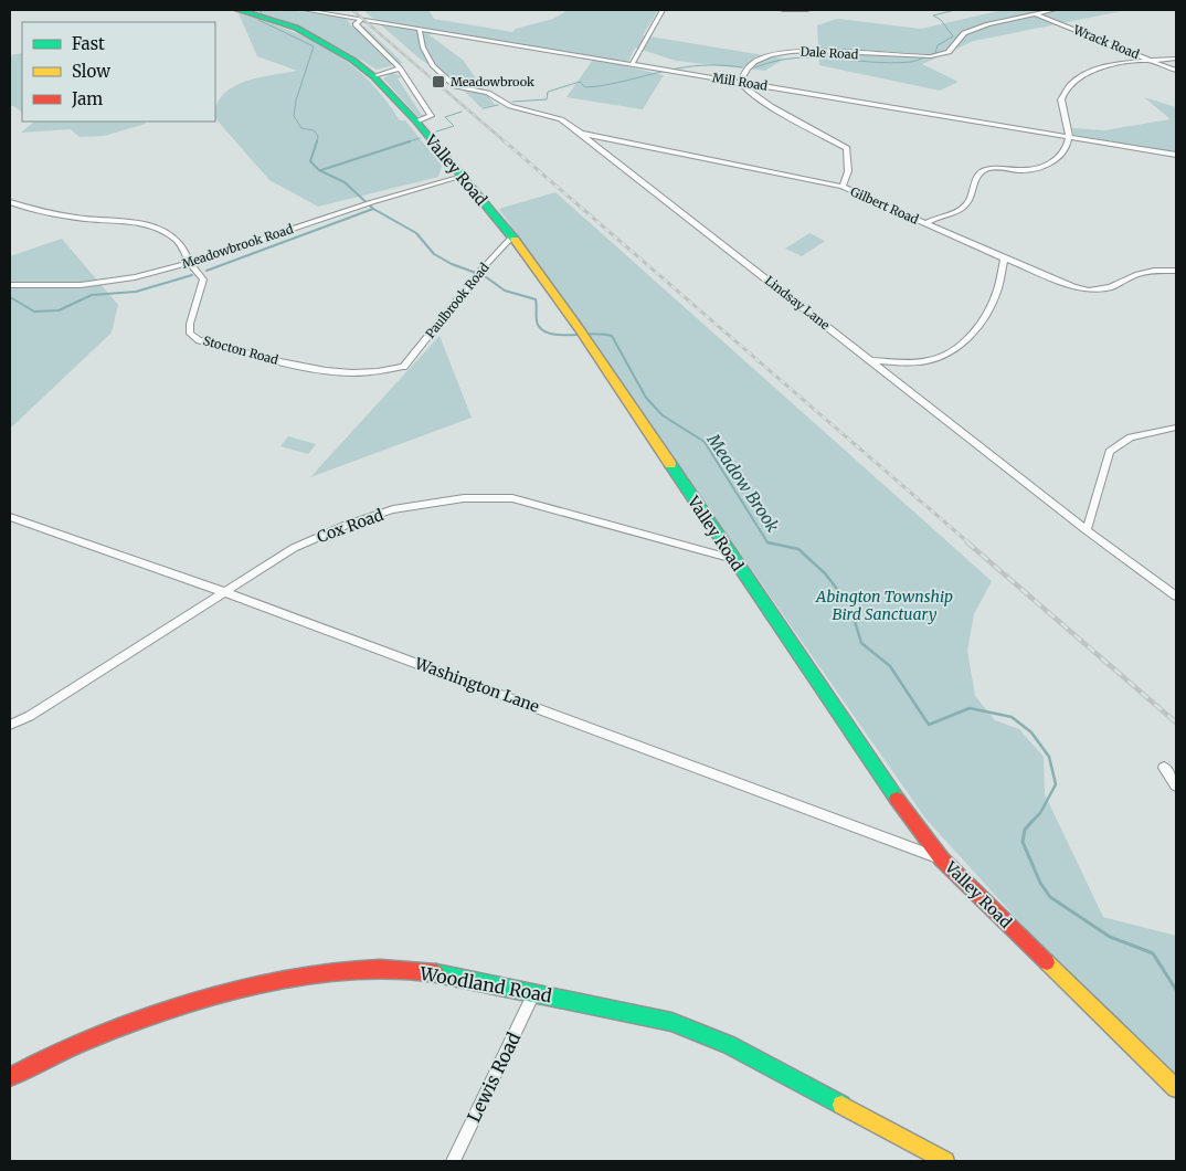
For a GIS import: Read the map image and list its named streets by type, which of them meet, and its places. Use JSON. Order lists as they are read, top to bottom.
{
  "streets": {
    "main road": ["Valley Road", "Woodland Road"],
    "street": [
      "Wrack Road",
      "Dale Road",
      "Mill Road",
      "Gilbert Road",
      "Meadowbrook Road",
      "Paulbrook Road",
      "Lindsay Lane",
      "Stocton Road",
      "Cox Road",
      "Washington Lane",
      "Lewis Road"
    ]
  },
  "crossings": [
    ["Wrack Road", "Dale Road"],
    ["Dale Road", "Mill Road"],
    ["Mill Road", "Lindsay Lane"],
    ["Valley Road", "Meadowbrook Road"],
    ["Valley Road", "Paulbrook Road"],
    ["Valley Road", "Cox Road"],
    ["Valley Road", "Washington Lane"],
    ["Gilbert Road", "Lindsay Lane"],
    ["Meadowbrook Road", "Stocton Road"],
    ["Paulbrook Road", "Stocton Road"],
    ["Cox Road", "Washington Lane"],
    ["Woodland Road", "Lewis Road"]
  ],
  "water": ["Meadow Brook"],
  "parks": ["Abington Township Bird Sanctuary"],
  "places": {
    "transit": ["Meadowbrook"]
  },
  "legend": ["Fast", "Slow", "Jam"]
}
